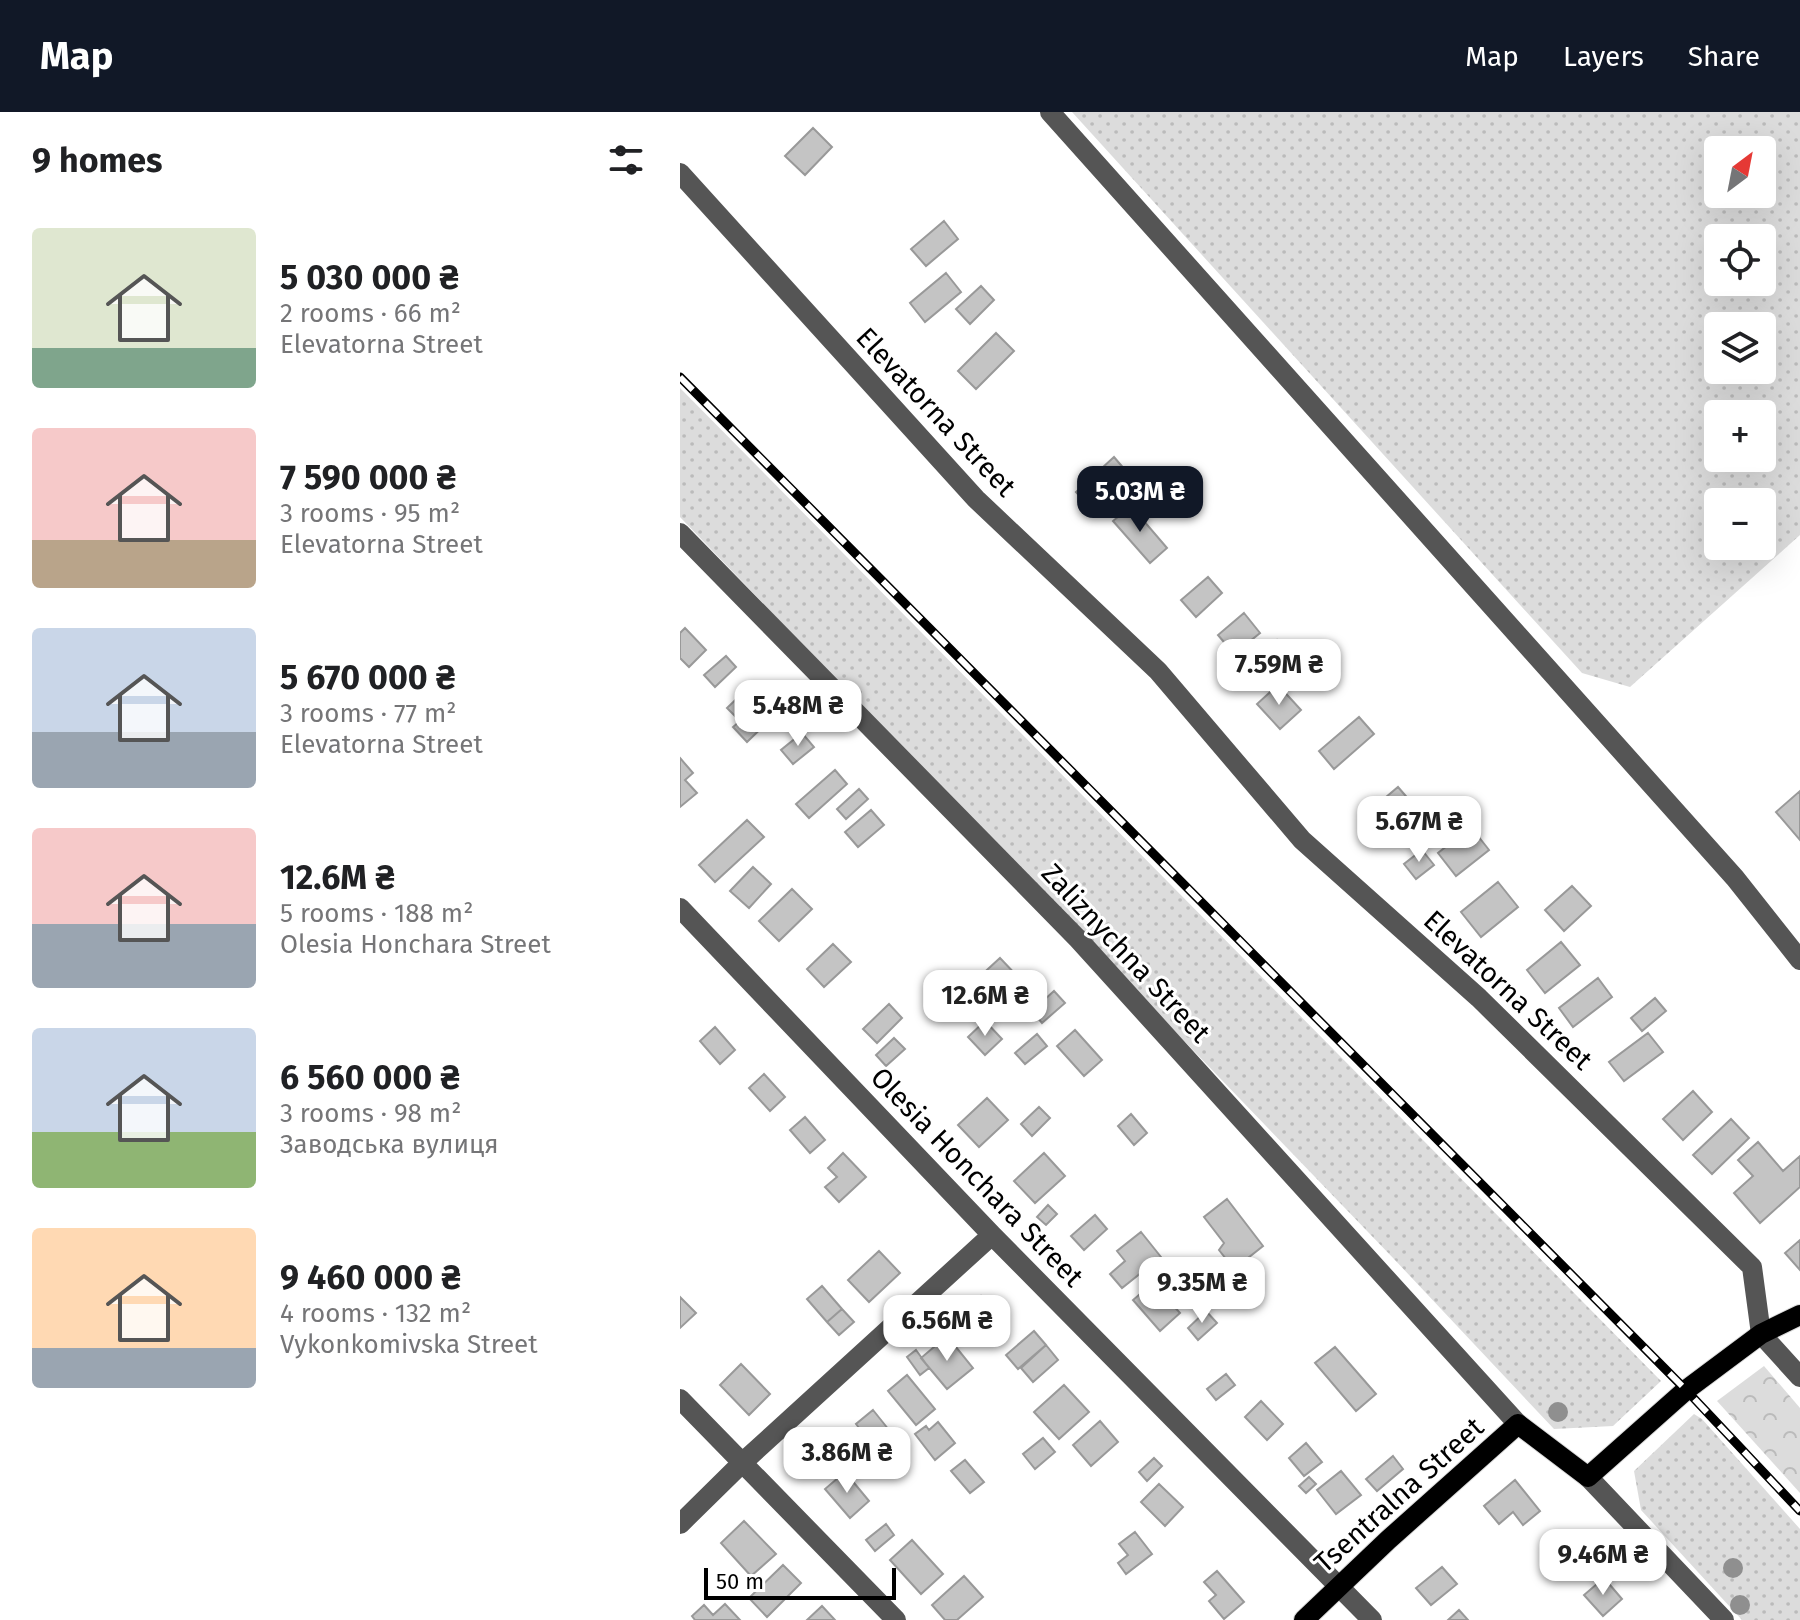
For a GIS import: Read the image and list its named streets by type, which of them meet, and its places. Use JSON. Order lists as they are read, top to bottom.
{
  "streets": {
    "main road": ["Tsentralna Street"],
    "street": ["Elevatorna Street", "Zaliznychna Street", "Olesia Honchara Street"]
  },
  "crossings": [
    ["Zaliznychna Street", "Tsentralna Street"],
    ["Olesia Honchara Street", "Tsentralna Street"]
  ],
  "scale_bar": "50 m",
  "north": "top right",
  "page": {
    "header": "Map",
    "nav": ["Map", "Layers", "Share"],
    "heading": "9 homes",
    "map_buttons": ["+", "−"],
    "list": [
      {
        "name": "5 030 000 ₴",
        "note": "2 rooms · 66 m² · Elevatorna Street"
      },
      {
        "name": "7 590 000 ₴",
        "note": "3 rooms · 95 m² · Elevatorna Street"
      },
      {
        "name": "5 670 000 ₴",
        "note": "3 rooms · 77 m² · Elevatorna Street"
      },
      {
        "name": "12.6M ₴",
        "note": "5 rooms · 188 m² · Olesia Honchara Street"
      },
      {
        "name": "6 560 000 ₴",
        "note": "3 rooms · 98 m² · Заводська вулиця"
      },
      {
        "name": "9 460 000 ₴",
        "note": "4 rooms · 132 m² · Vykonkomivska Street"
      }
    ],
    "price": [
      "5.03M ₴",
      "7.59M ₴",
      "5.48M ₴",
      "5.67M ₴",
      "12.6M ₴",
      "9.35M ₴",
      "6.56M ₴",
      "3.86M ₴",
      "9.46M ₴"
    ],
    "scale": "50 m"
  }
}
